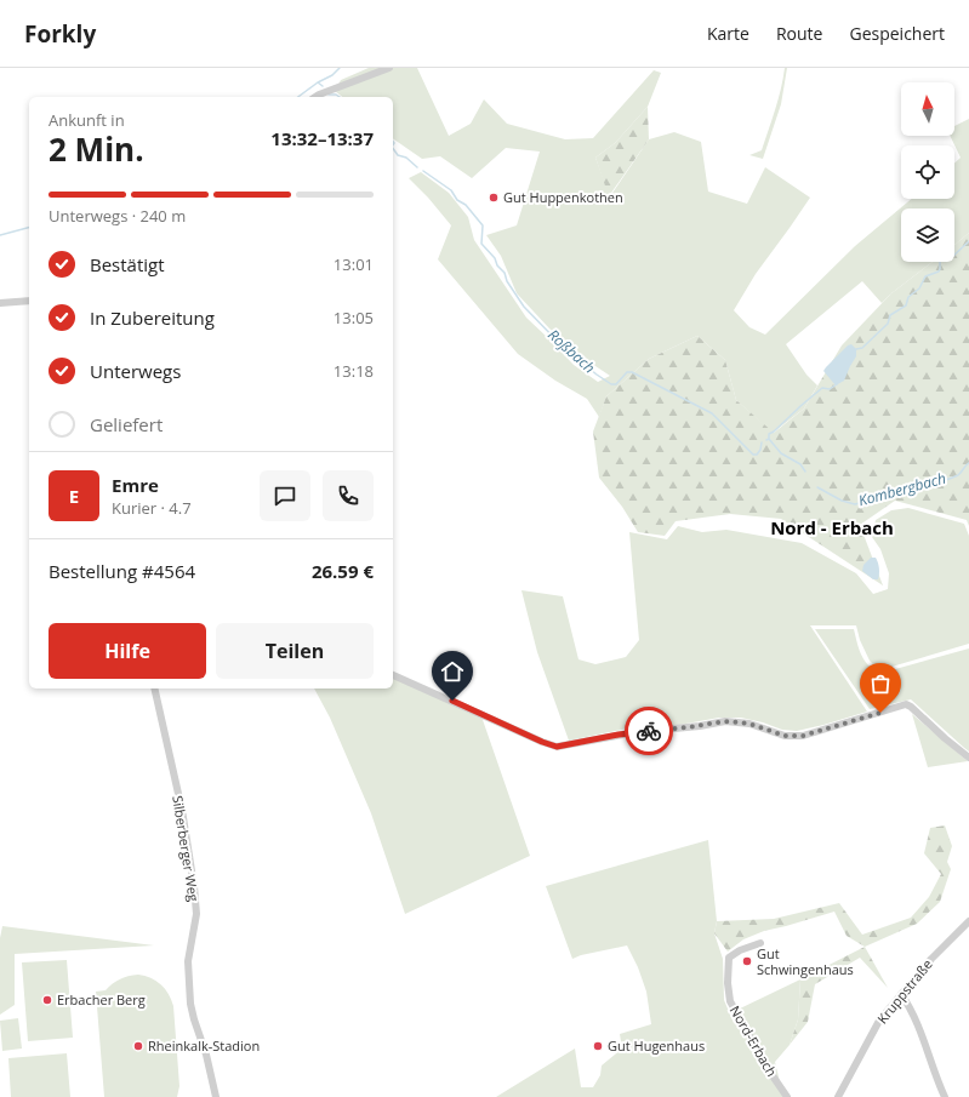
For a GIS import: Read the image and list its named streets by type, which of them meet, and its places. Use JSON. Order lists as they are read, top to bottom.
{
  "streets": {
    "street": ["Silberberger Weg", "Kruppstraße", "Nord-Erbach"]
  },
  "districts": ["Nord - Erbach"],
  "water": ["Roßbach", "Kombergbach"],
  "places": [
    "Gut Huppenkothen",
    "Gut Schwingenhaus",
    "Erbacher Berg",
    "Rheinkalk-Stadion",
    "Gut Hugenhaus"
  ],
  "north": "top",
  "page": {
    "header": "Forkly",
    "nav": ["Karte", "Route", "Gespeichert"],
    "heading": ["2 Min.", "Ankunft in", "13:32–13:37"],
    "panel": [
      "Emre",
      "Kurier · 4.7",
      "Bestellung #4564",
      "26.59 €"
    ],
    "bar": "Unterwegs · 240 m",
    "list": [
      ["Bestätigt", "13:01"],
      ["In Zubereitung", "13:05"],
      ["Unterwegs", "13:18"],
      "Geliefert"
    ],
    "round": "E",
    "buttons": ["Hilfe", "Teilen"]
  }
}
